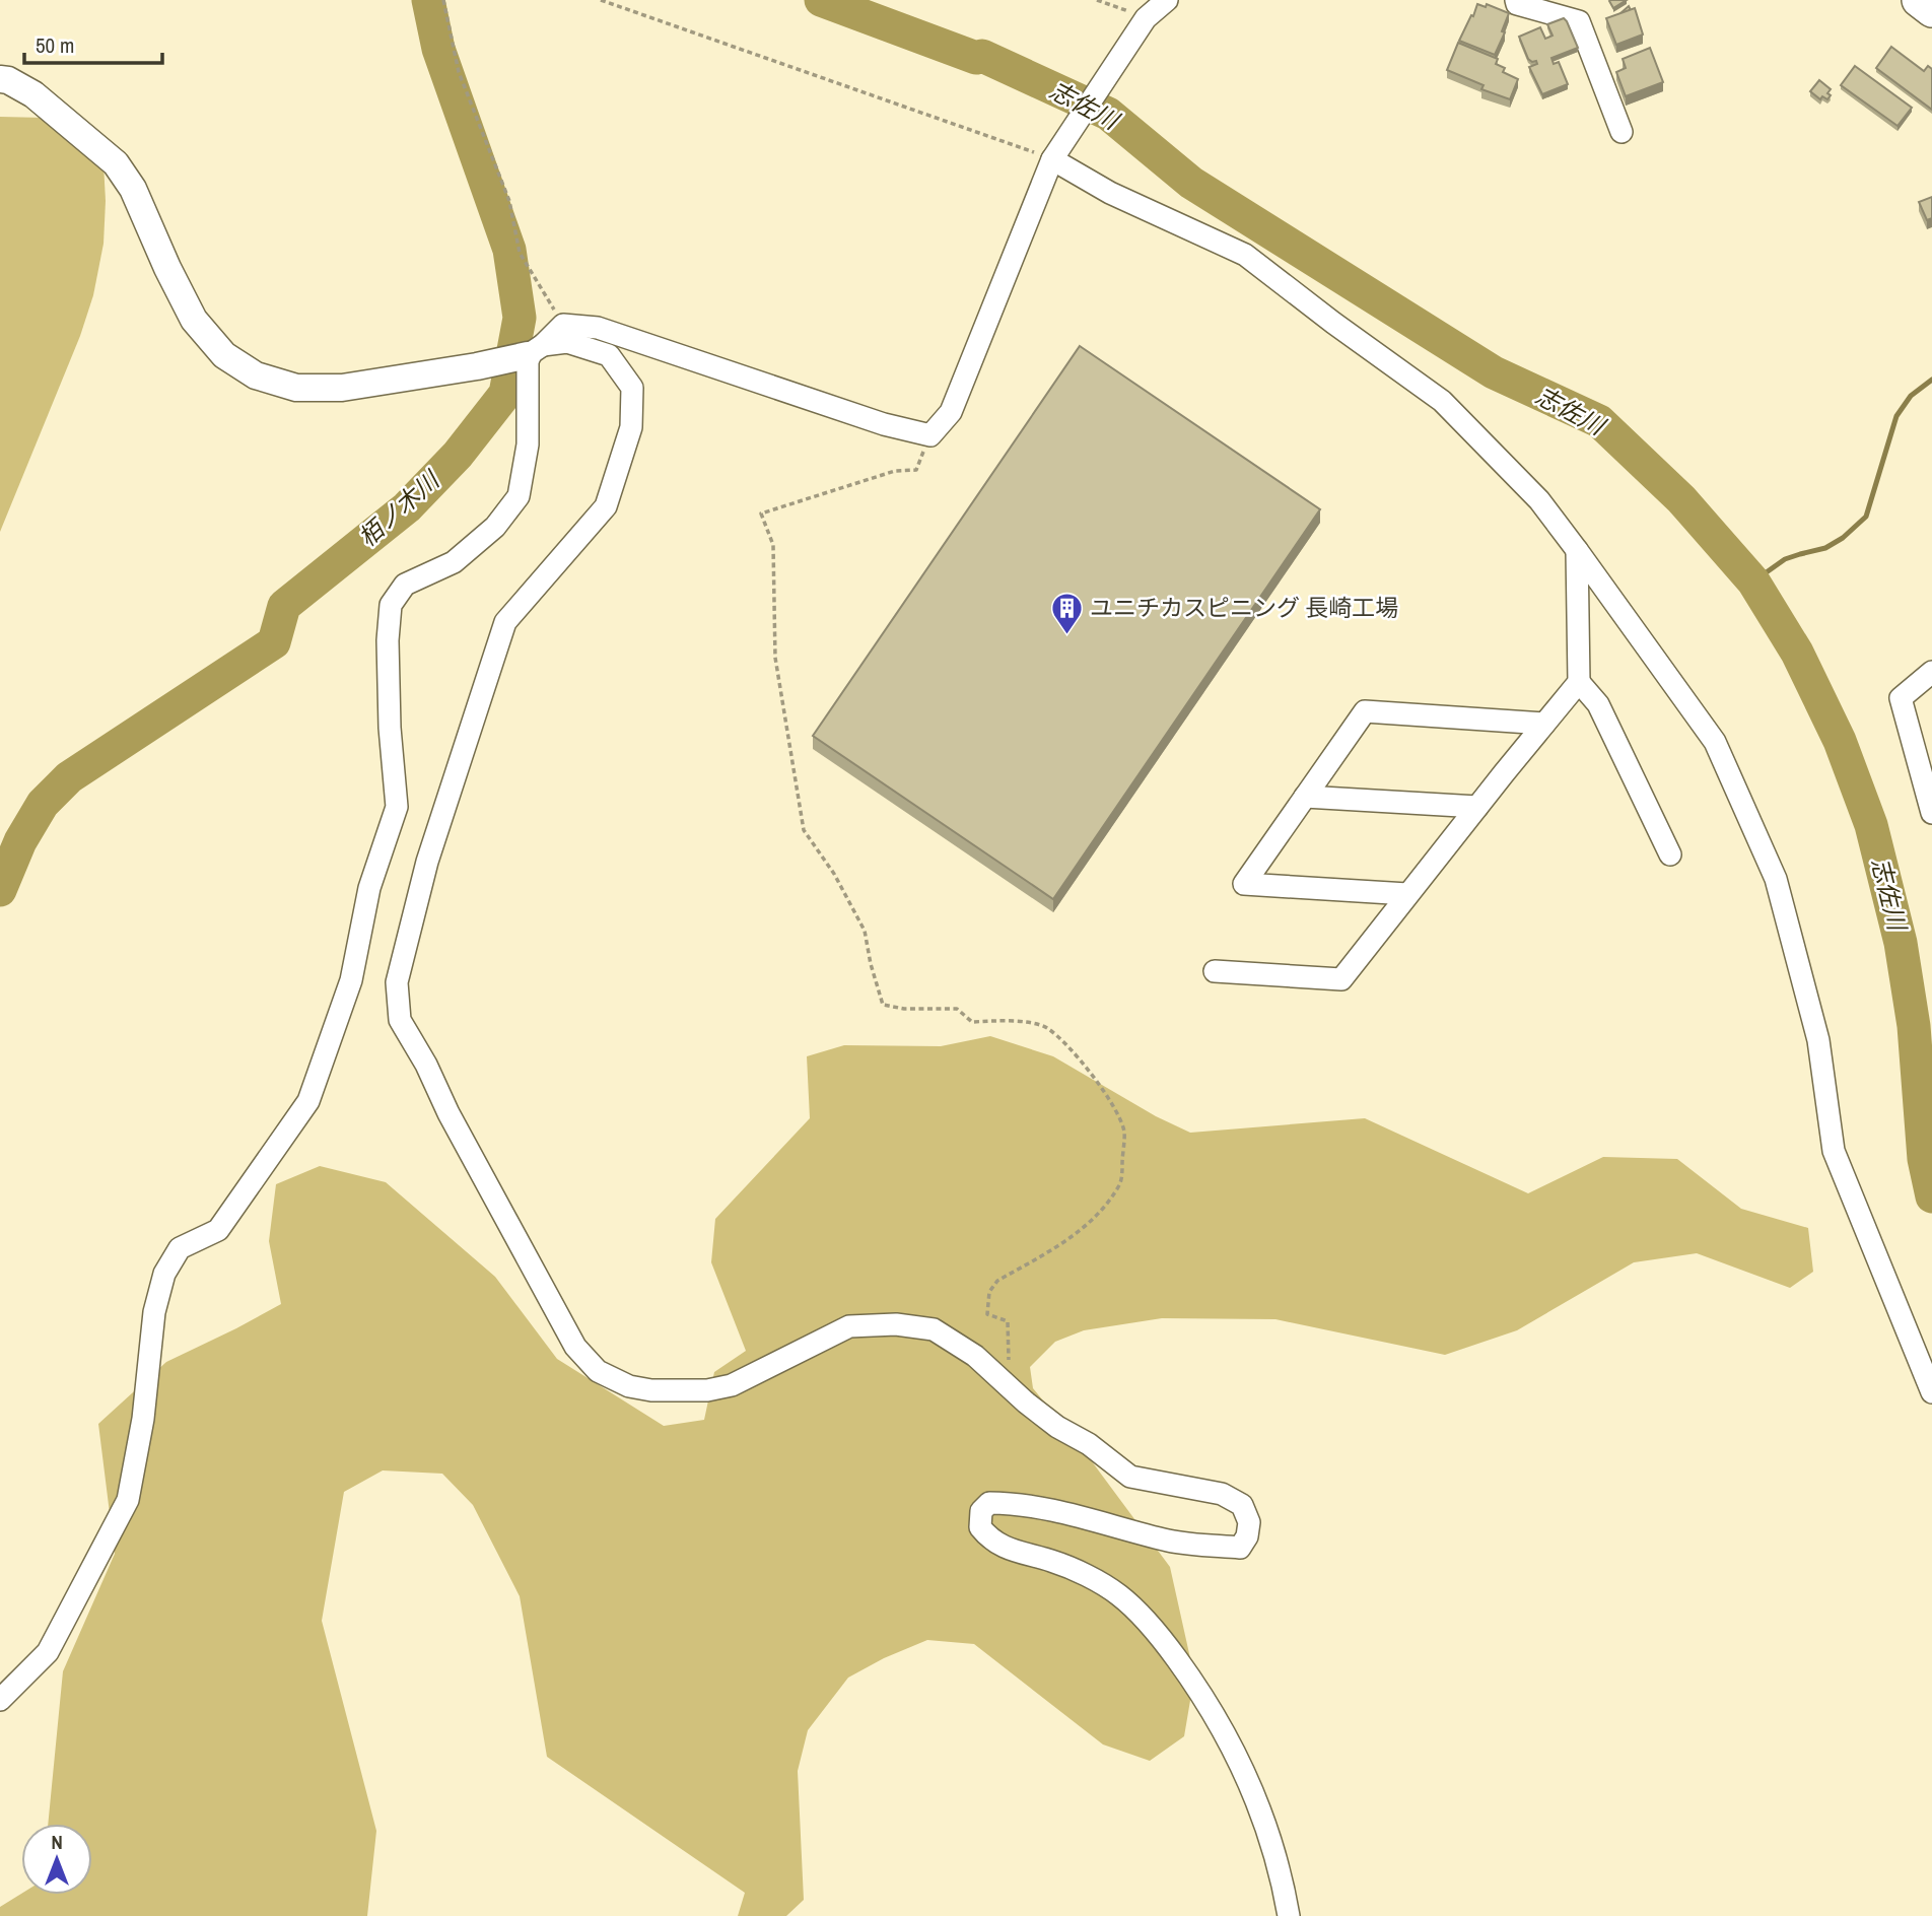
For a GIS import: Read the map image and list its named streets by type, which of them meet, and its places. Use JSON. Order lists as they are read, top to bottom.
{
  "water": ["志佐川", "栢ノ木川"],
  "places": {
    "building": ["ユニチカスピニング 長崎工場"]
  },
  "scale_bar": "50 m",
  "north": "top"
}
